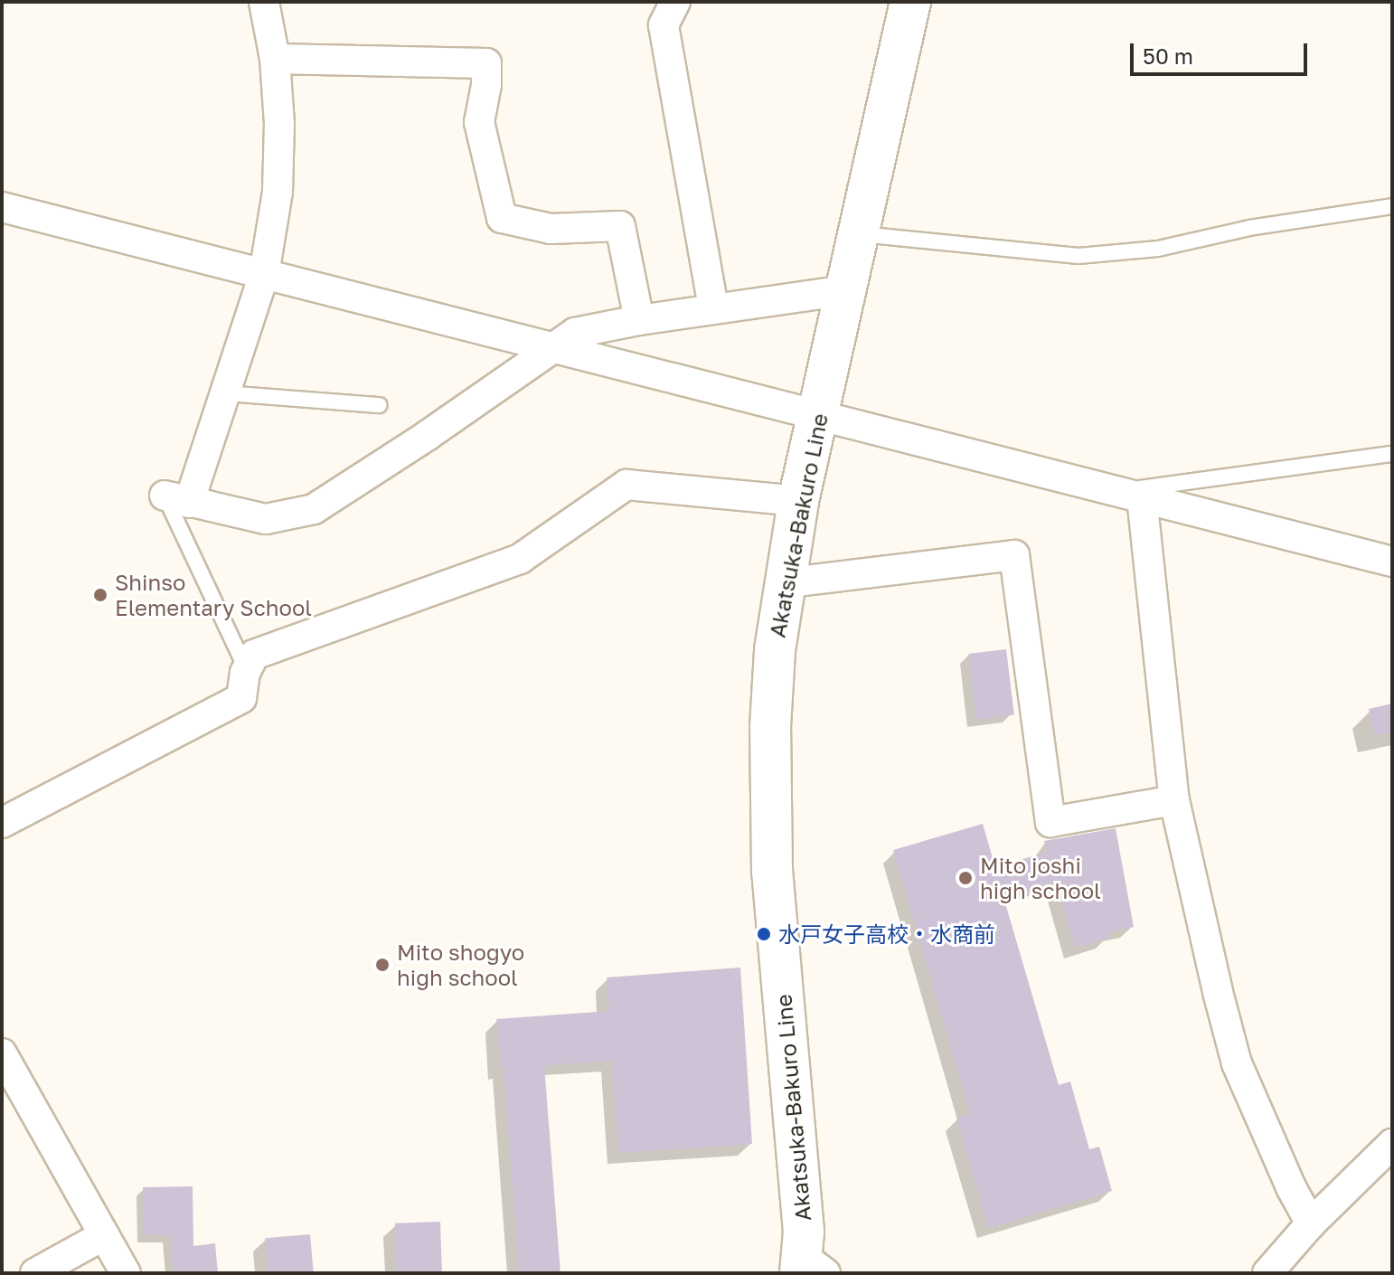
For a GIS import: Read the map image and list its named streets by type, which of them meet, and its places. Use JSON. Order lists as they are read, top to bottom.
{
  "streets": {
    "main road": ["Akatsuka-Bakuro Line"]
  },
  "places": [
    "Shinso Elementary School",
    "Mito joshi high school",
    "水戸女子高校・水商前",
    "Mito shogyo high school"
  ],
  "scale_bar": "50 m"
}
